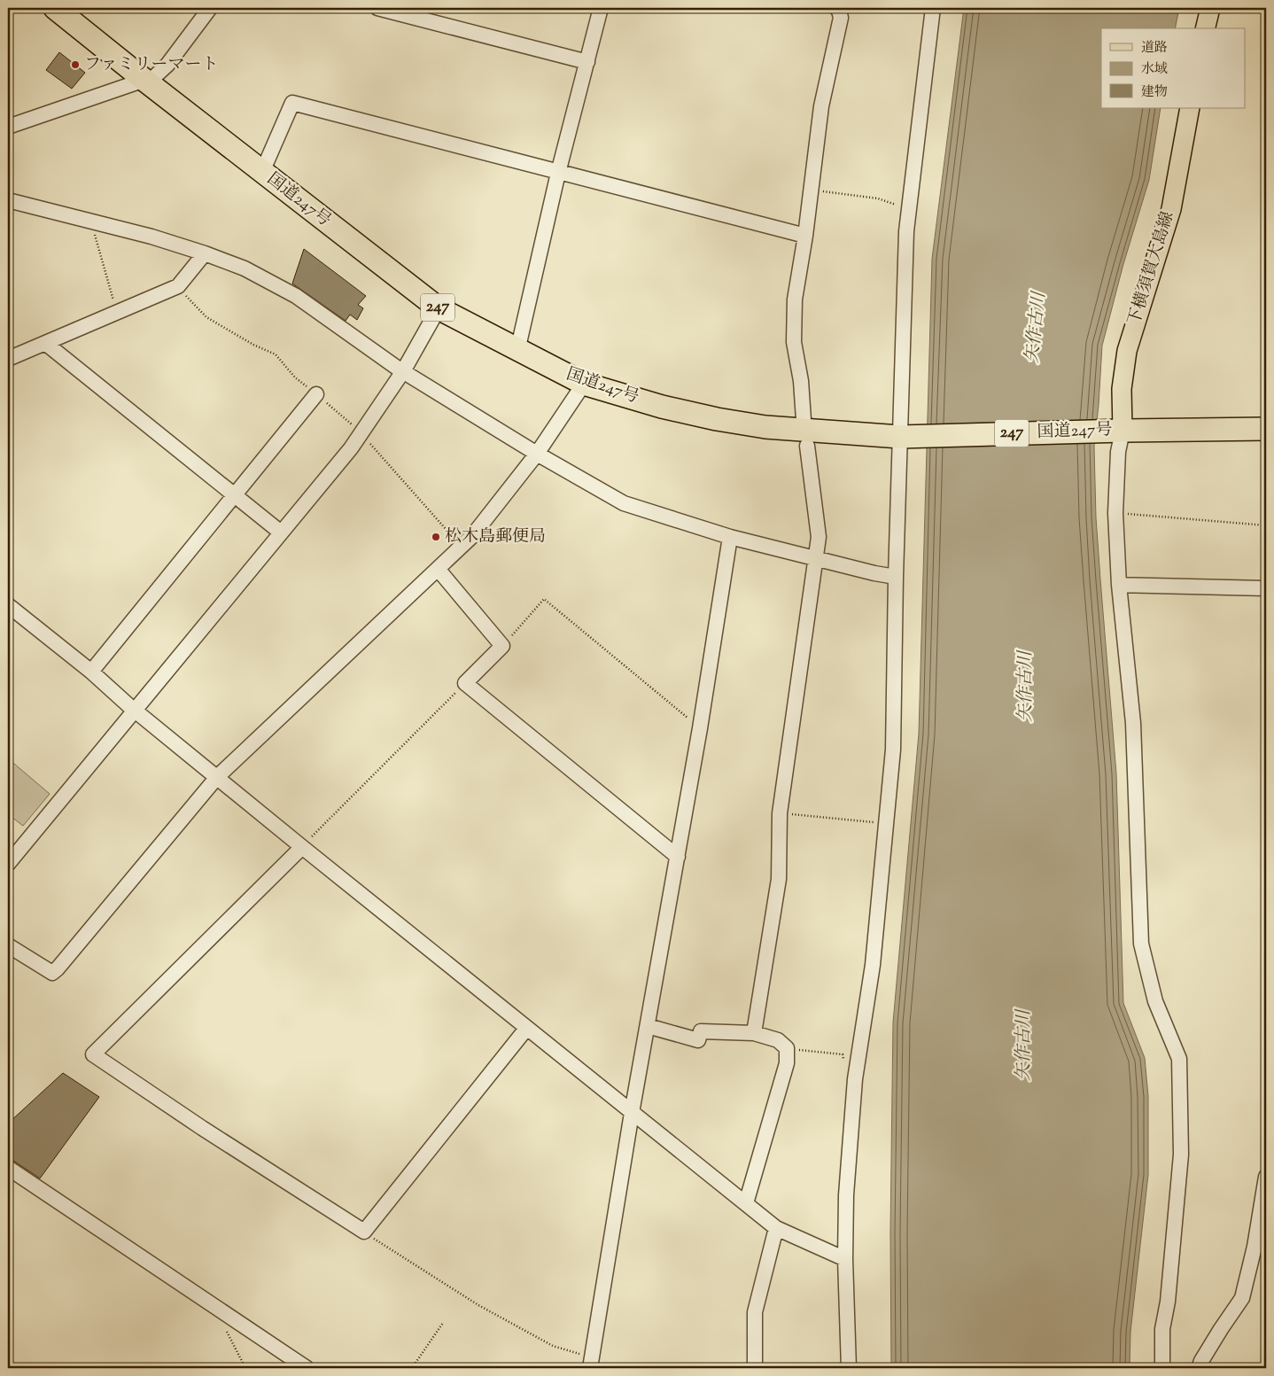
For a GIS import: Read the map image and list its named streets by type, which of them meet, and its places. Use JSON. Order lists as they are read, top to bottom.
{
  "streets": {
    "highway": ["国道247号", "247"],
    "main road": ["下横須賀大島線"]
  },
  "crossings": [
    ["国道247号", "下横須賀大島線"]
  ],
  "water": ["矢作古川"],
  "places": ["ファミリーマート", "松木島郵便局"],
  "legend": ["道路", "水域", "建物"]
}
